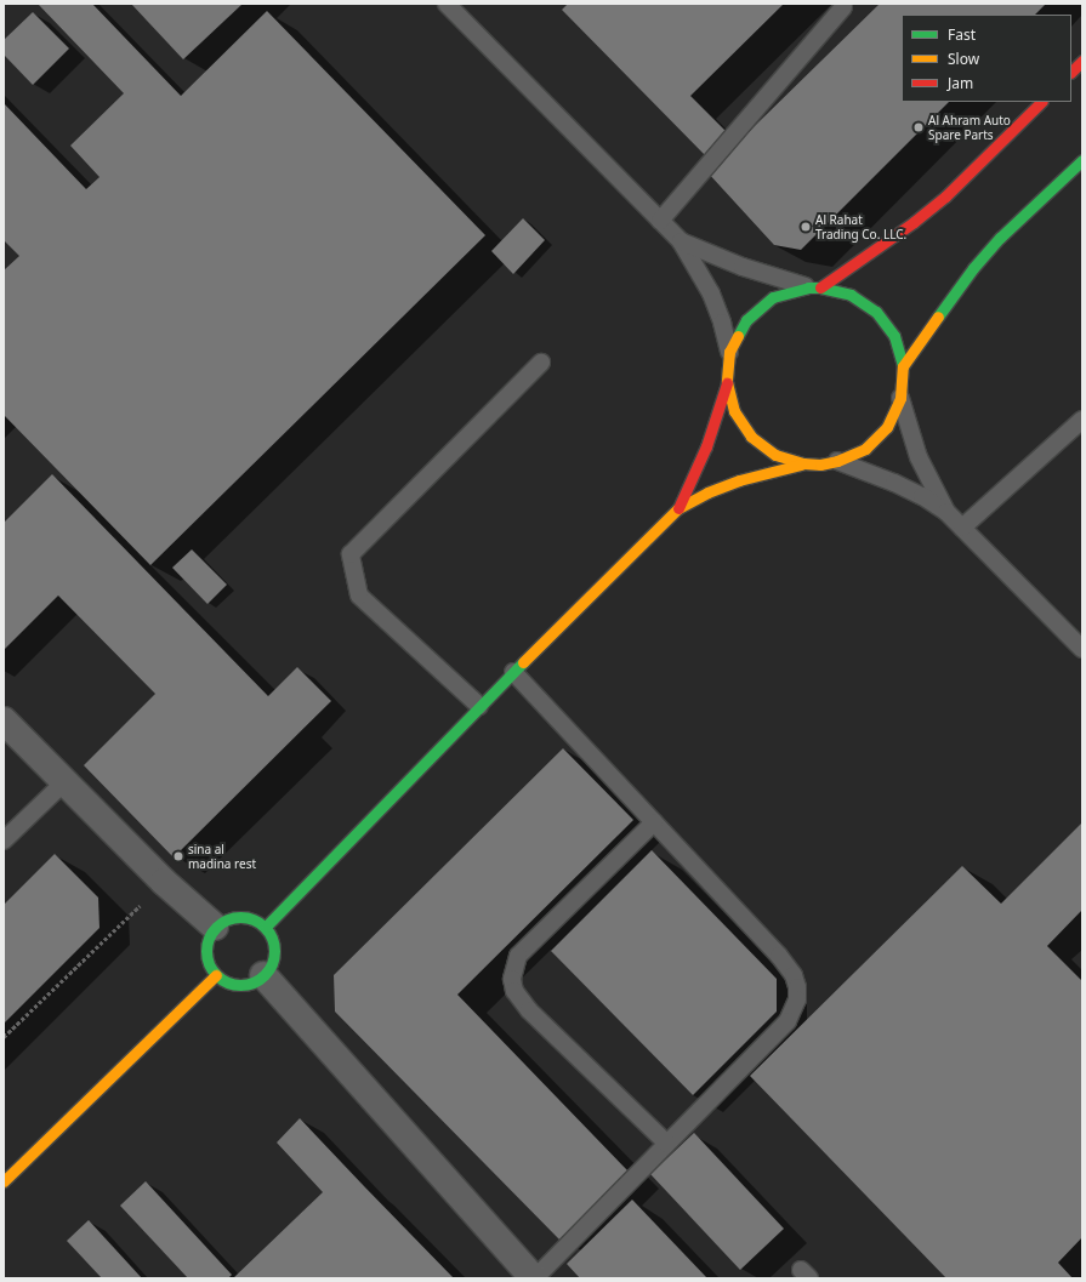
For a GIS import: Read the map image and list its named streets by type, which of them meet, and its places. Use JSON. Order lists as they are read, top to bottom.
{
  "places": ["Al Ahram Auto Spare Parts", "Al Rahat Trading Co. LLC.", "sina al madina rest"],
  "legend": ["Fast", "Slow", "Jam"]
}
